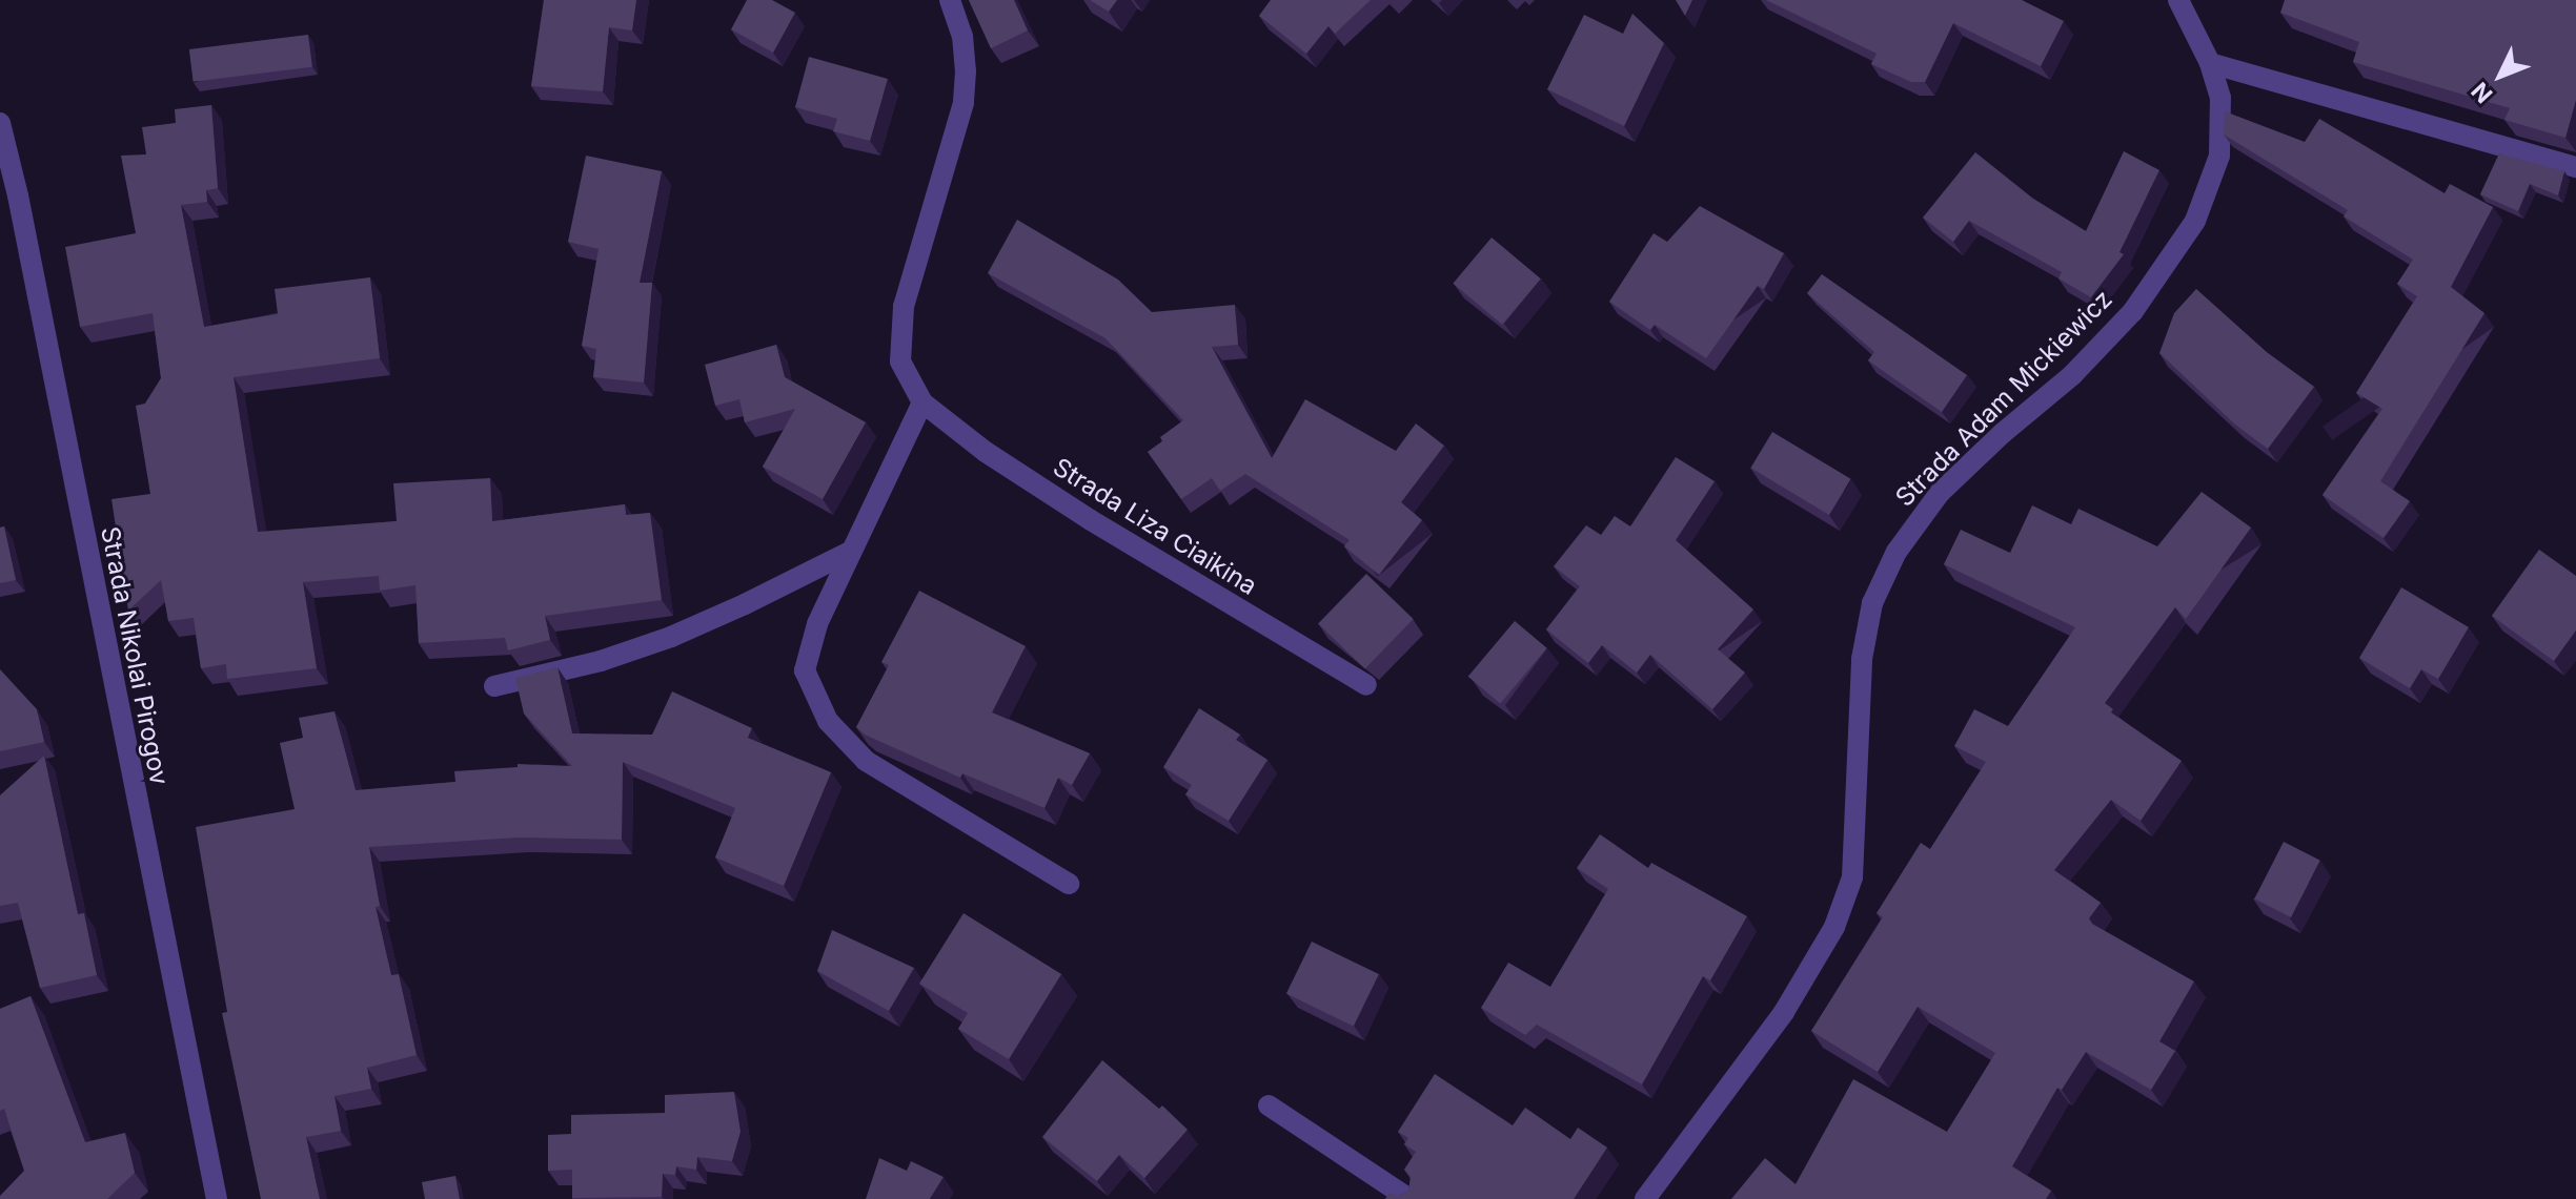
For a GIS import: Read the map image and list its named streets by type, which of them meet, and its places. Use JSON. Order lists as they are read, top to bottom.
{
  "streets": {
    "street": ["Strada Adam Mickiewicz", "Strada Liza Ciaikina", "Strada Nikolai Pirogov"]
  },
  "north": "bottom left"
}
